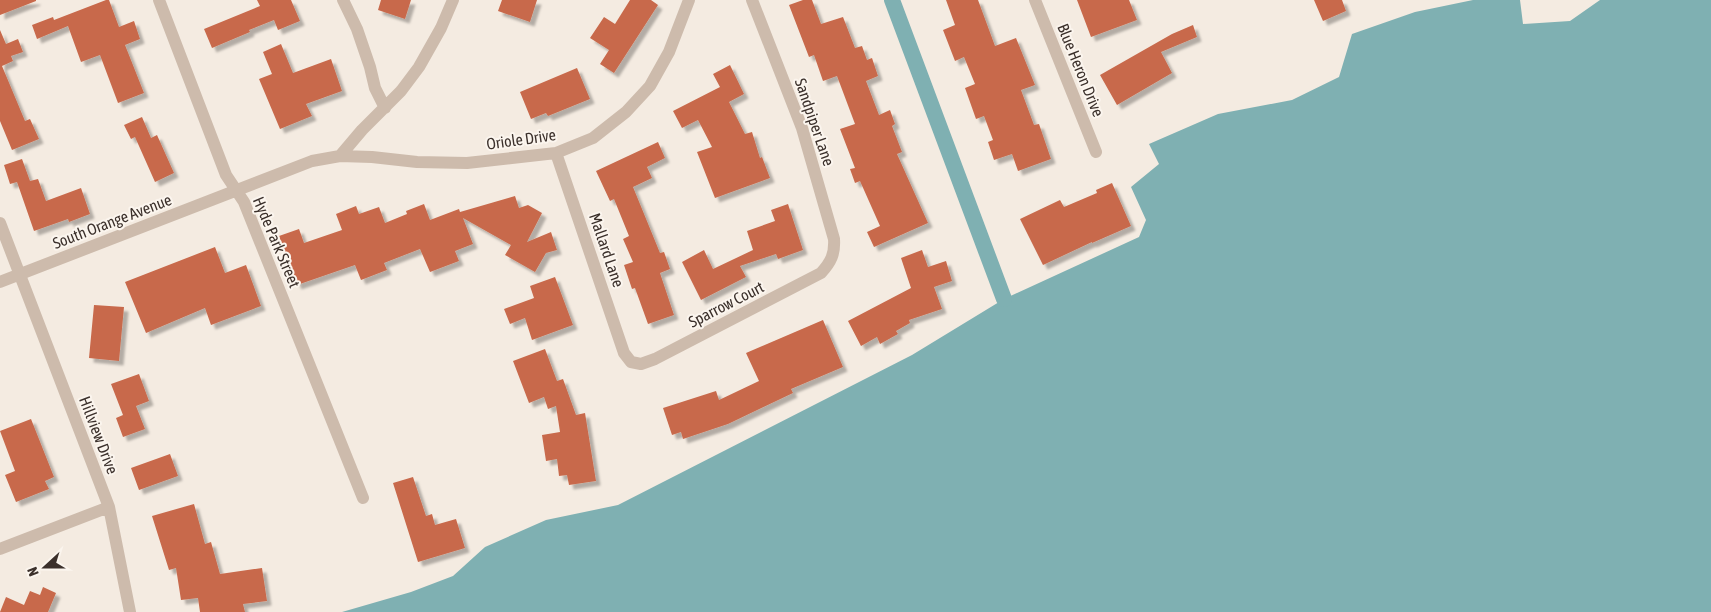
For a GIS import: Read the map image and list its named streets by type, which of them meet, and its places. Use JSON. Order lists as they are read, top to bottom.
{
  "streets": {
    "street": [
      "Blue Heron Drive",
      "Sandpiper Lane",
      "Oriole Drive",
      "South Orange Avenue",
      "Hyde Park Street",
      "Mallard Lane",
      "Sparrow Court",
      "Hillview Drive"
    ]
  },
  "crossings": [
    ["Sandpiper Lane", "Sparrow Court"],
    ["Oriole Drive", "South Orange Avenue"],
    ["Oriole Drive", "Hyde Park Street"],
    ["Oriole Drive", "Mallard Lane"],
    ["South Orange Avenue", "Hyde Park Street"],
    ["South Orange Avenue", "Hillview Drive"],
    ["Mallard Lane", "Sparrow Court"]
  ],
  "north": "left"
}
